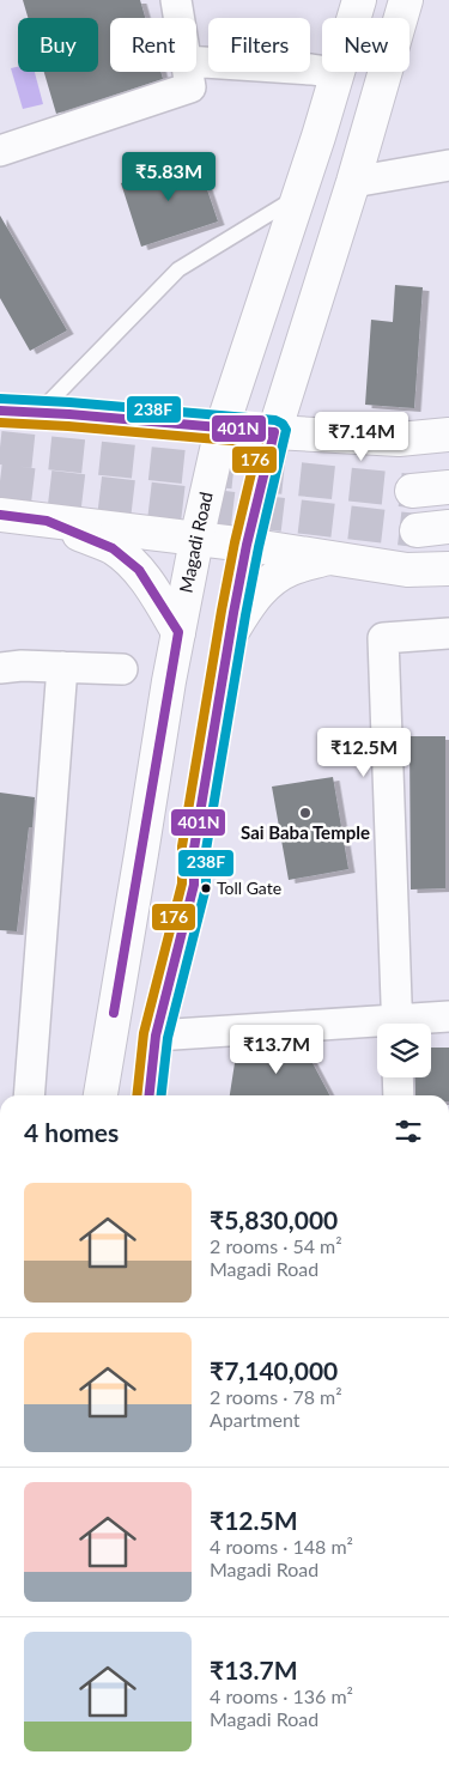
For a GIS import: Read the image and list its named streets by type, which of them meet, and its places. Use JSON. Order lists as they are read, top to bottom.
{
  "streets": {
    "main road": ["Magadi Road"]
  },
  "places": ["Sai Baba Temple", "Toll Gate"],
  "lines": ["transit line 238F", "transit line 401N", "transit line 176"],
  "page": {
    "chip": [
      "Buy",
      "Rent",
      "Filters",
      "New"
    ],
    "price": [
      "₹5.83M",
      "₹7.14M",
      "₹12.5M",
      "₹13.7M"
    ],
    "heading": "4 homes",
    "list": [
      {
        "name": "₹5,830,000",
        "note": "2 rooms · 54 m² · Magadi Road"
      },
      {
        "name": "₹7,140,000",
        "note": "2 rooms · 78 m² · Apartment"
      },
      {
        "name": "₹12.5M",
        "note": "4 rooms · 148 m² · Magadi Road"
      },
      {
        "name": "₹13.7M",
        "note": "4 rooms · 136 m² · Magadi Road"
      }
    ]
  }
}
